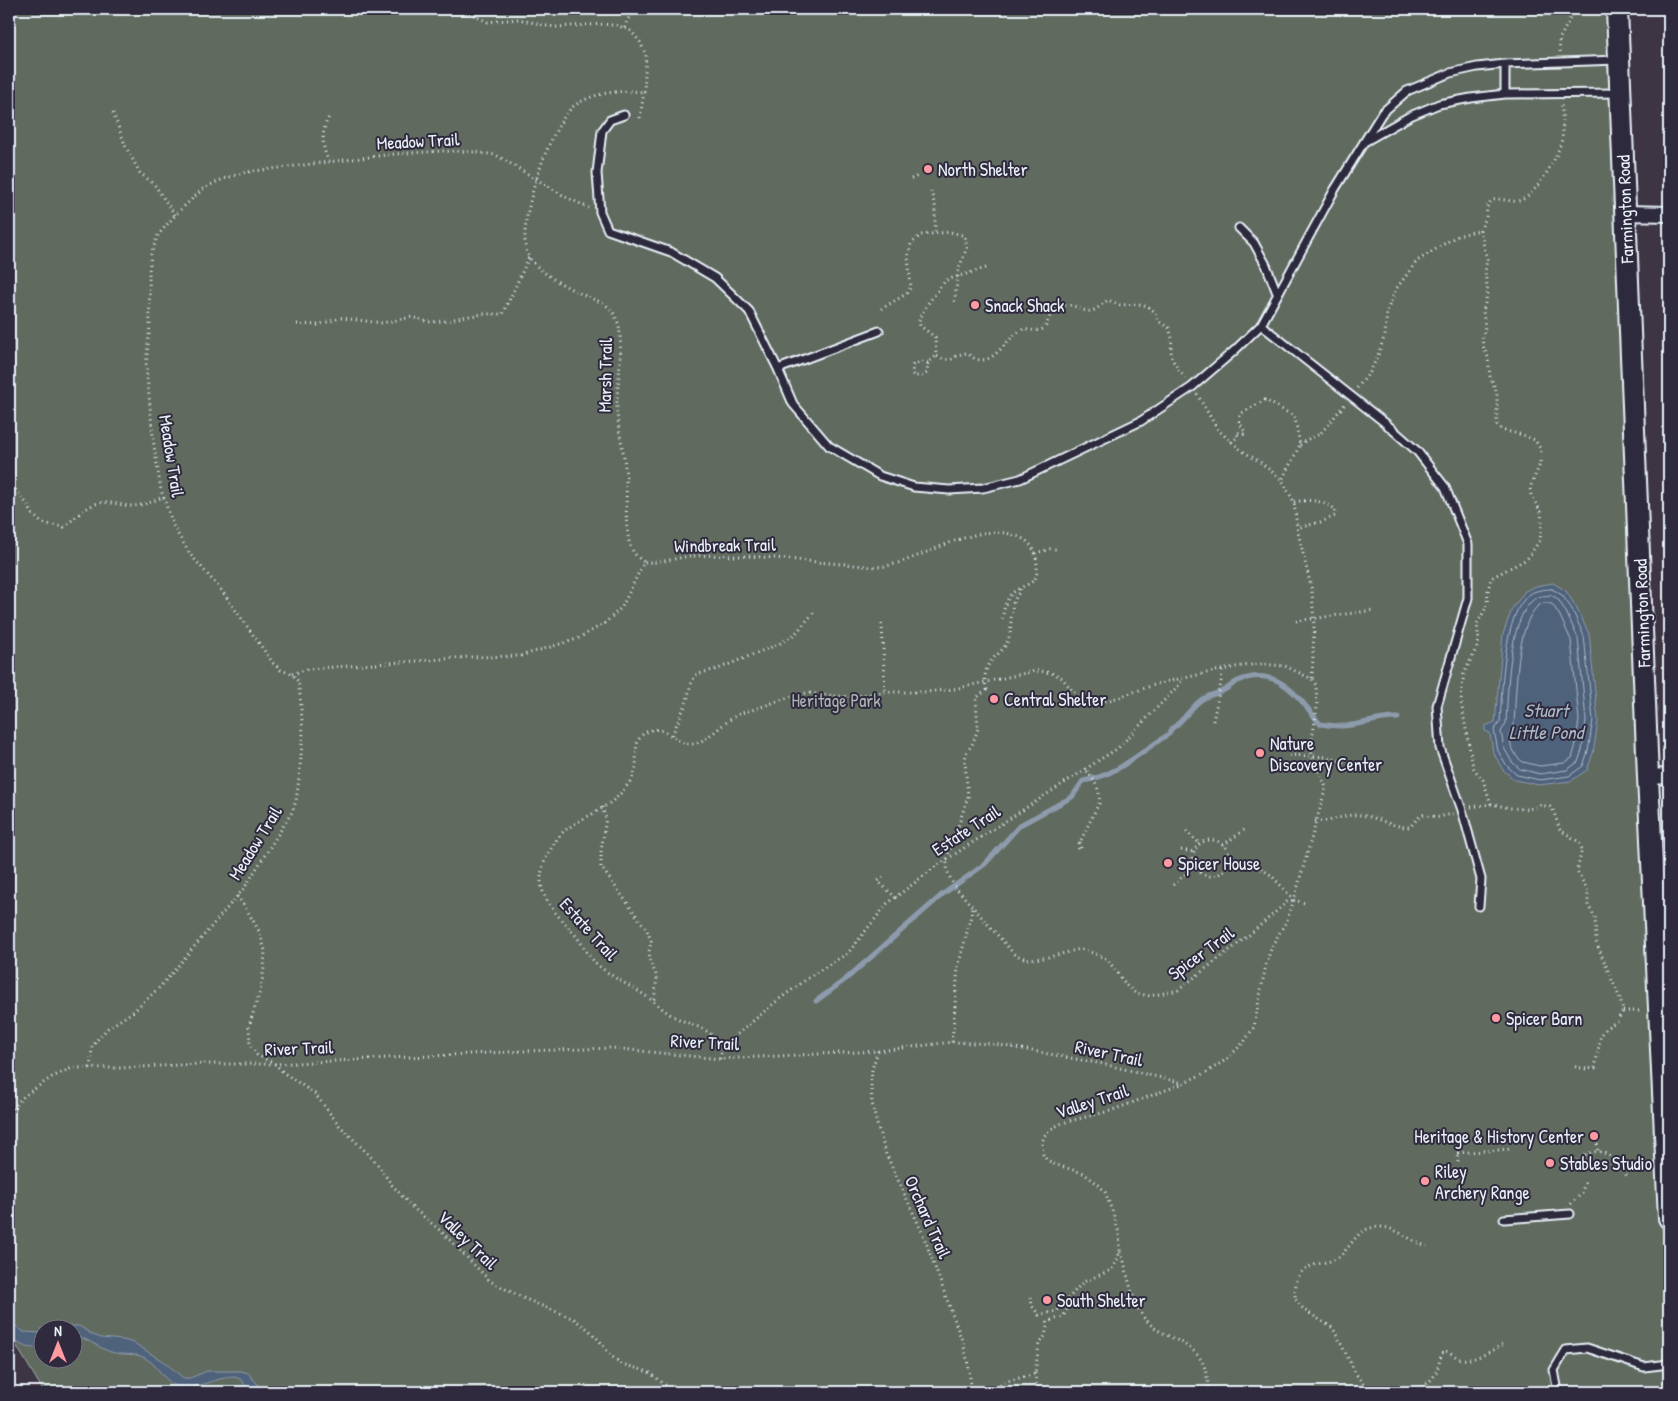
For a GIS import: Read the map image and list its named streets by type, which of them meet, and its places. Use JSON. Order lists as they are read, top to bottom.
{
  "streets": {
    "street": ["Farmington Road"],
    "path": [
      "Meadow Trail",
      "Marsh Trail",
      "Windbreak Trail",
      "Estate Trail",
      "Spicer Trail",
      "River Trail",
      "Valley Trail",
      "Orchard Trail"
    ]
  },
  "crossings": [
    ["Meadow Trail", "River Trail"],
    ["Meadow Trail", "Valley Trail"],
    ["Marsh Trail", "Windbreak Trail"],
    ["Estate Trail", "Spicer Trail"],
    ["River Trail", "Valley Trail"],
    ["River Trail", "Orchard Trail"]
  ],
  "water": ["Stuart Little Pond"],
  "parks": ["Heritage Park"],
  "places": [
    "North Shelter",
    "Snack Shack",
    "Central Shelter",
    "Nature Discovery Center",
    "Spicer House",
    "Spicer Barn",
    "Heritage & History Center",
    "Stables Studio",
    "Riley Archery Range",
    "South Shelter"
  ],
  "north": "top"
}
